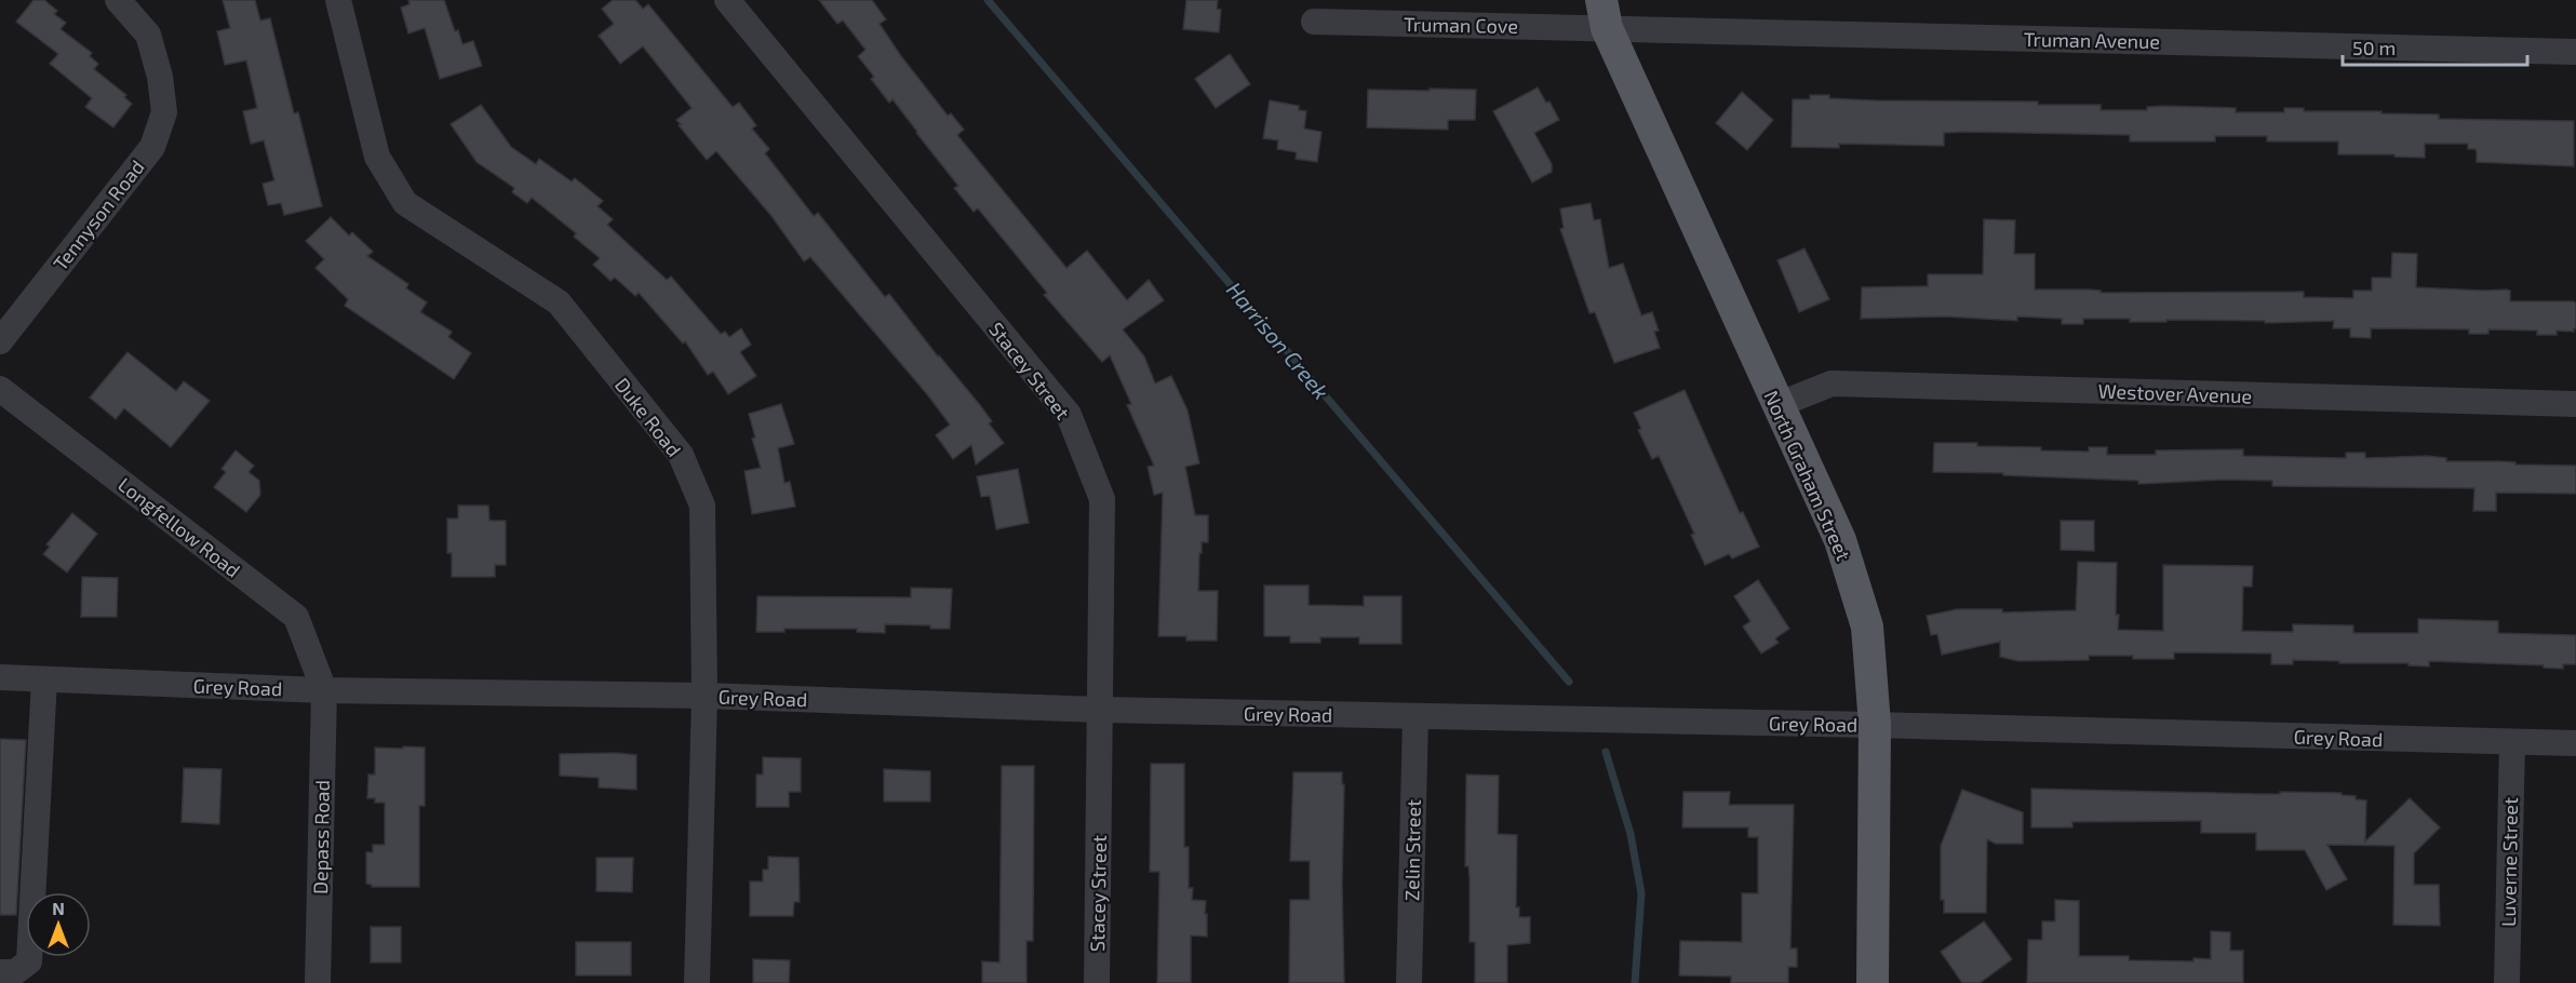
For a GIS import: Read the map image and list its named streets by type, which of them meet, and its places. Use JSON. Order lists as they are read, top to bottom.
{
  "streets": {
    "main road": ["North Graham Street"],
    "street": [
      "Truman Cove",
      "Truman Avenue",
      "Tennyson Road",
      "Stacey Street",
      "Westover Avenue",
      "Duke Road",
      "Longfellow Road",
      "Grey Road",
      "Depass Road",
      "Zelin Street",
      "Luverne Street"
    ]
  },
  "crossings": [
    ["Truman Cove", "Truman Avenue"],
    ["Truman Cove", "North Graham Street"],
    ["Truman Avenue", "North Graham Street"],
    ["Stacey Street", "Grey Road"],
    ["Westover Avenue", "North Graham Street"],
    ["Duke Road", "Grey Road"],
    ["North Graham Street", "Grey Road"],
    ["Longfellow Road", "Grey Road"],
    ["Longfellow Road", "Depass Road"],
    ["Grey Road", "Depass Road"],
    ["Grey Road", "Zelin Street"],
    ["Grey Road", "Luverne Street"]
  ],
  "water": ["Harrison Creek"],
  "scale_bar": "50 m",
  "north": "top"
}
